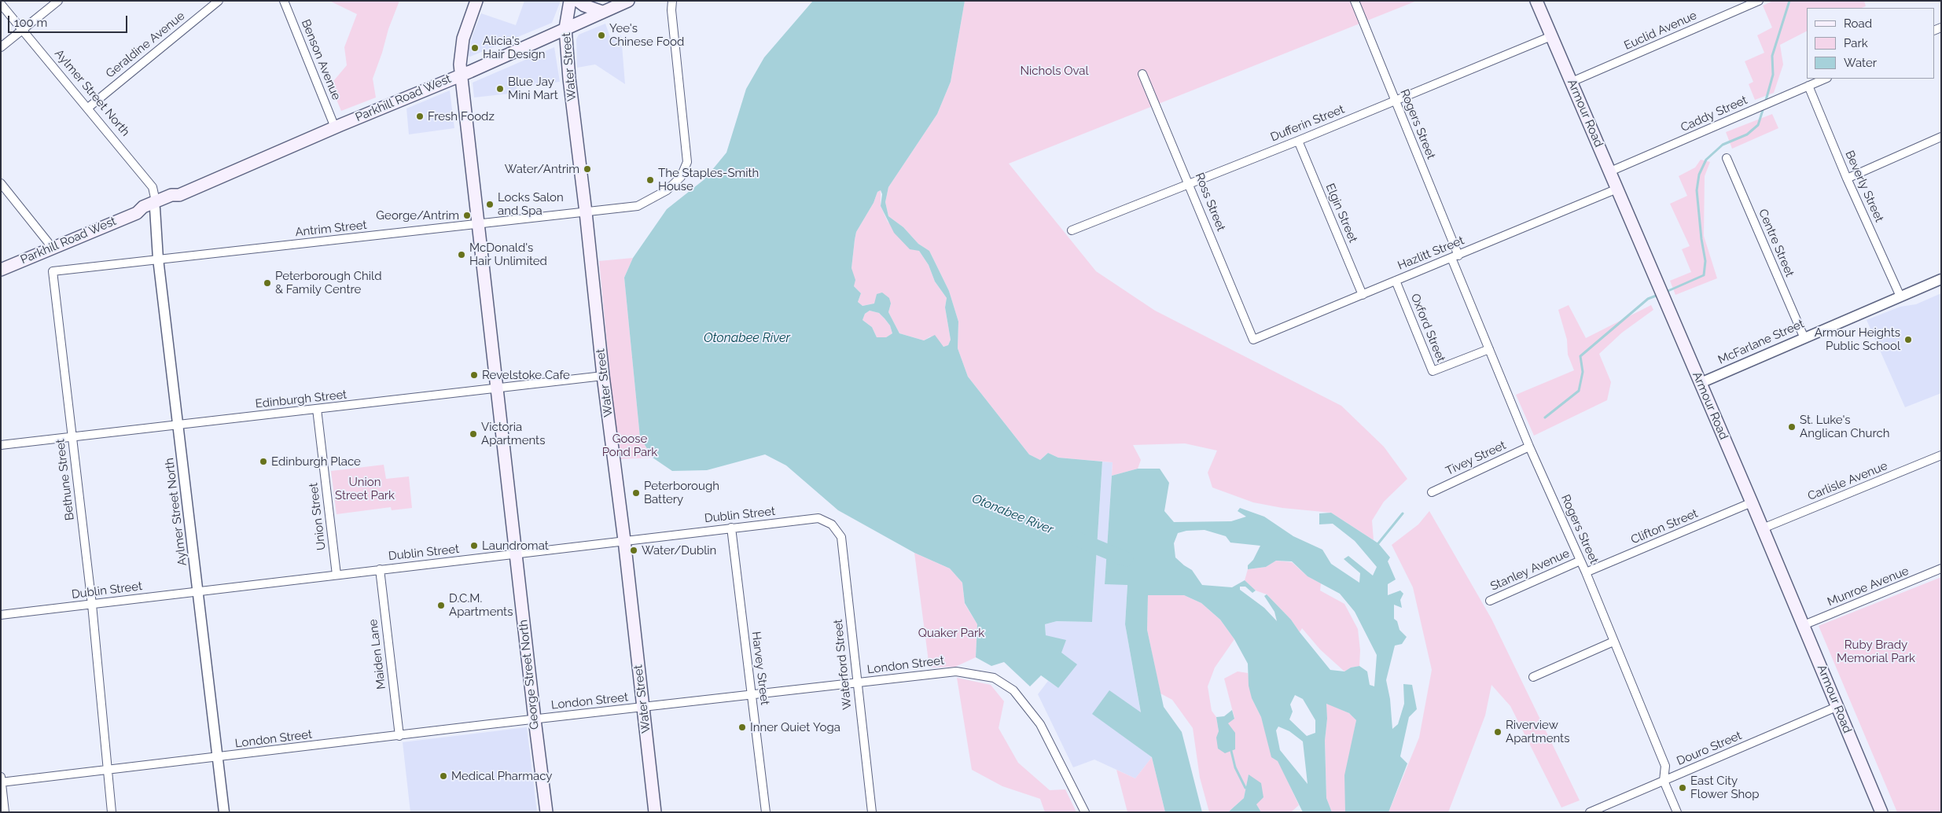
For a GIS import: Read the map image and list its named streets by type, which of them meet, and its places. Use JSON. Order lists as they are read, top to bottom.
{
  "streets": {
    "main road": [
      "Water Street",
      "Parkhill Road West",
      "Armour Road",
      "George Street North"
    ],
    "street": [
      "Euclid Avenue",
      "Geraldine Avenue",
      "Benson Avenue",
      "Aylmer Street North",
      "Caddy Street",
      "Dufferin Street",
      "Rogers Street",
      "Beverly Street",
      "Ross Street",
      "Elgin Street",
      "Antrim Street",
      "Centre Street",
      "Hazlitt Street",
      "Oxford Street",
      "McFarlane Street",
      "Edinburgh Street",
      "Tivey Street",
      "Bethune Street",
      "Carlisle Avenue",
      "Dublin Street",
      "Union Street",
      "Clifton Street",
      "Stanley Avenue",
      "Munroe Avenue",
      "Maiden Lane",
      "Waterford Street",
      "London Street",
      "Harvey Street",
      "Douro Street"
    ]
  },
  "crossings": [
    ["Euclid Avenue", "Armour Road"],
    ["Geraldine Avenue", "Aylmer Street North"],
    ["Benson Avenue", "Parkhill Road West"],
    ["Water Street", "Parkhill Road West"],
    ["Water Street", "Antrim Street"],
    ["Water Street", "Edinburgh Street"],
    ["Water Street", "Dublin Street"],
    ["Water Street", "London Street"],
    ["Aylmer Street North", "Parkhill Road West"],
    ["Aylmer Street North", "Antrim Street"],
    ["Aylmer Street North", "Edinburgh Street"],
    ["Aylmer Street North", "Dublin Street"],
    ["Aylmer Street North", "London Street"],
    ["Parkhill Road West", "George Street North"],
    ["Armour Road", "Caddy Street"],
    ["Armour Road", "Dufferin Street"],
    ["Armour Road", "Hazlitt Street"],
    ["Armour Road", "McFarlane Street"],
    ["Armour Road", "Carlisle Avenue"],
    ["Armour Road", "Clifton Street"],
    ["Armour Road", "Munroe Avenue"],
    ["Armour Road", "Douro Street"],
    ["Caddy Street", "Beverly Street"],
    ["Dufferin Street", "Rogers Street"],
    ["Dufferin Street", "Ross Street"],
    ["Dufferin Street", "Elgin Street"],
    ["Rogers Street", "Hazlitt Street"],
    ["Rogers Street", "Oxford Street"],
    ["Rogers Street", "Tivey Street"],
    ["Rogers Street", "Clifton Street"],
    ["Rogers Street", "Stanley Avenue"],
    ["Rogers Street", "Douro Street"],
    ["Beverly Street", "McFarlane Street"],
    ["Ross Street", "Hazlitt Street"],
    ["Elgin Street", "Hazlitt Street"],
    ["Antrim Street", "Bethune Street"],
    ["Antrim Street", "George Street North"],
    ["Centre Street", "McFarlane Street"],
    ["Hazlitt Street", "Oxford Street"],
    ["Edinburgh Street", "Bethune Street"],
    ["Edinburgh Street", "Union Street"],
    ["Edinburgh Street", "George Street North"],
    ["Bethune Street", "Dublin Street"],
    ["Bethune Street", "London Street"],
    ["Dublin Street", "Union Street"],
    ["Dublin Street", "Maiden Lane"],
    ["Dublin Street", "Waterford Street"],
    ["Dublin Street", "Harvey Street"],
    ["Dublin Street", "George Street North"],
    ["Maiden Lane", "London Street"],
    ["Waterford Street", "London Street"],
    ["London Street", "Harvey Street"],
    ["London Street", "George Street North"]
  ],
  "water": ["Otonabee River"],
  "parks": [
    "Nichols Oval",
    "Goose Pond Park",
    "Union Street Park",
    "Quaker Park",
    "Ruby Brady Memorial Park"
  ],
  "places": [
    "Yee's Chinese Food",
    "Alicia's Hair Design",
    "Blue Jay Mini Mart",
    "Fresh Foodz",
    "Water/Antrim",
    "The Staples-Smith House",
    "Locks Salon and Spa",
    "George/Antrim",
    "McDonald's Hair Unlimited",
    "Peterborough Child & Family Centre",
    "Armour Heights Public School",
    "Revelstoke Cafe",
    "St. Luke's Anglican Church",
    "Victoria Apartments",
    "Edinburgh Place",
    "Peterborough Battery",
    "Laundromat",
    "Water/Dublin",
    "D.C.M. Apartments",
    "Inner Quiet Yoga",
    "Riverview Apartments",
    "Medical Pharmacy",
    "East City Flower Shop"
  ],
  "legend": ["Road", "Park", "Water"],
  "scale_bar": "100 m"
}
